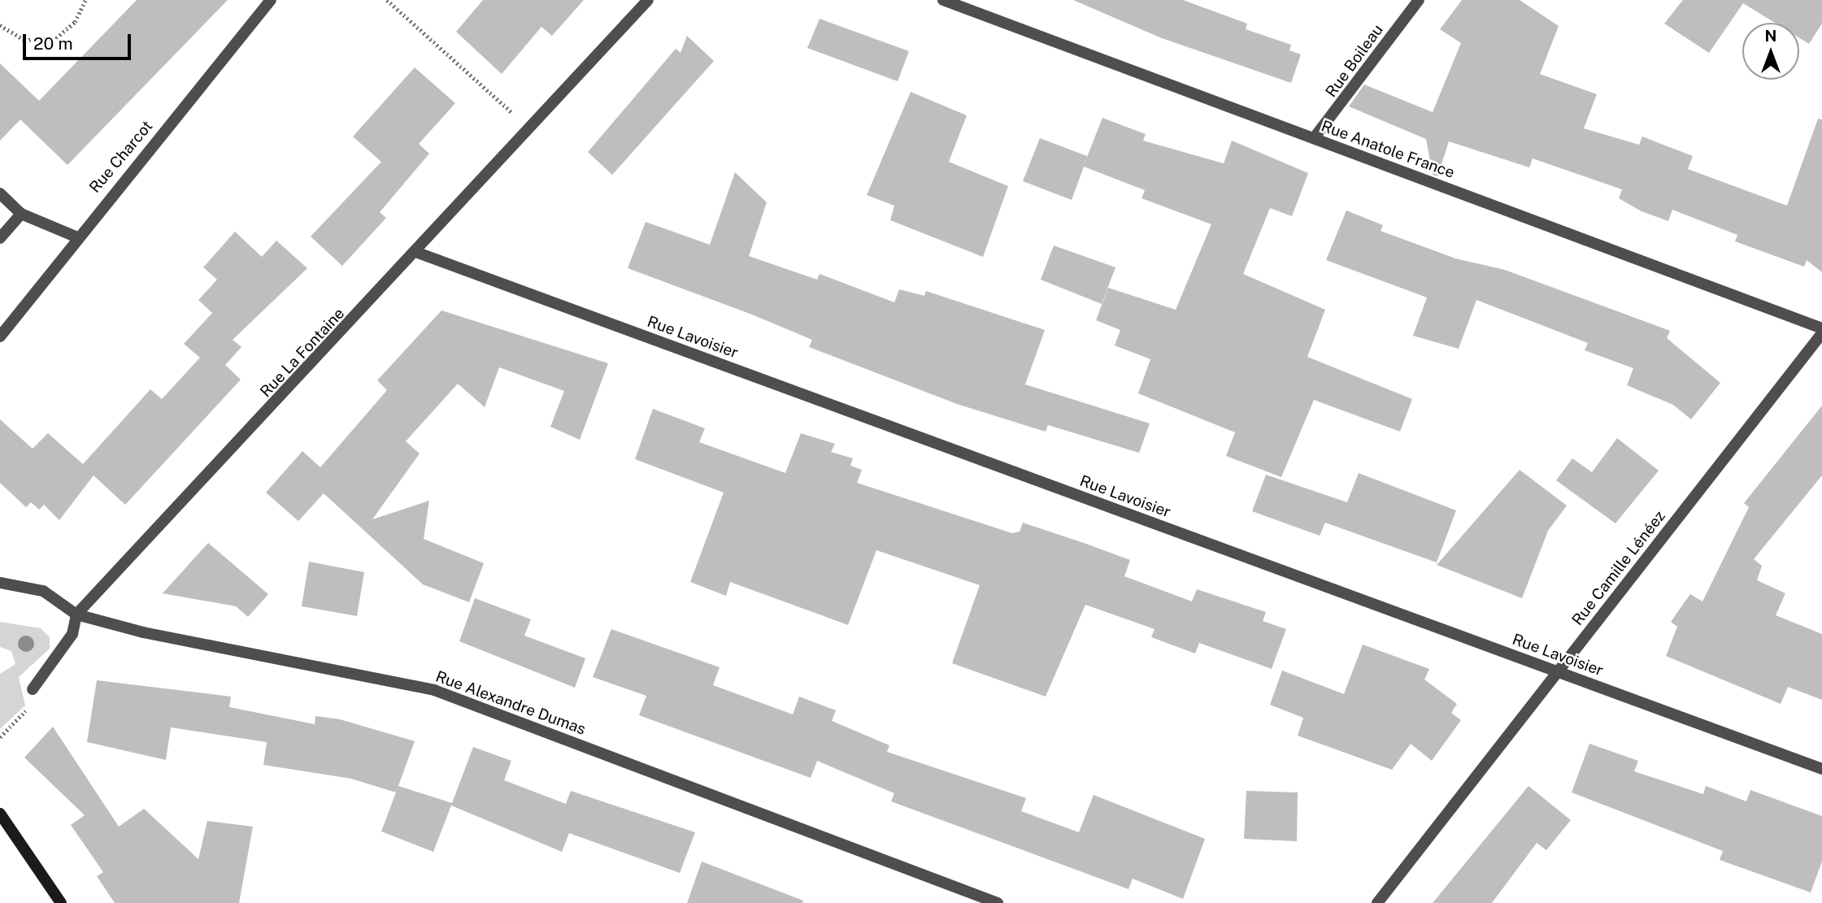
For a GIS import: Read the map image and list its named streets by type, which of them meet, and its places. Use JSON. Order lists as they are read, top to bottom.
{
  "streets": {
    "street": [
      "Rue Boileau",
      "Rue Anatole France",
      "Rue Charcot",
      "Rue Lavoisier",
      "Rue La Fontaine",
      "Rue Camille Lénéez",
      "Rue Alexandre Dumas"
    ]
  },
  "crossings": [
    ["Rue Boileau", "Rue Anatole France"],
    ["Rue Lavoisier", "Rue La Fontaine"],
    ["Rue Lavoisier", "Rue Camille Lénéez"],
    ["Rue La Fontaine", "Rue Alexandre Dumas"]
  ],
  "scale_bar": "20 m",
  "north": "top"
}
